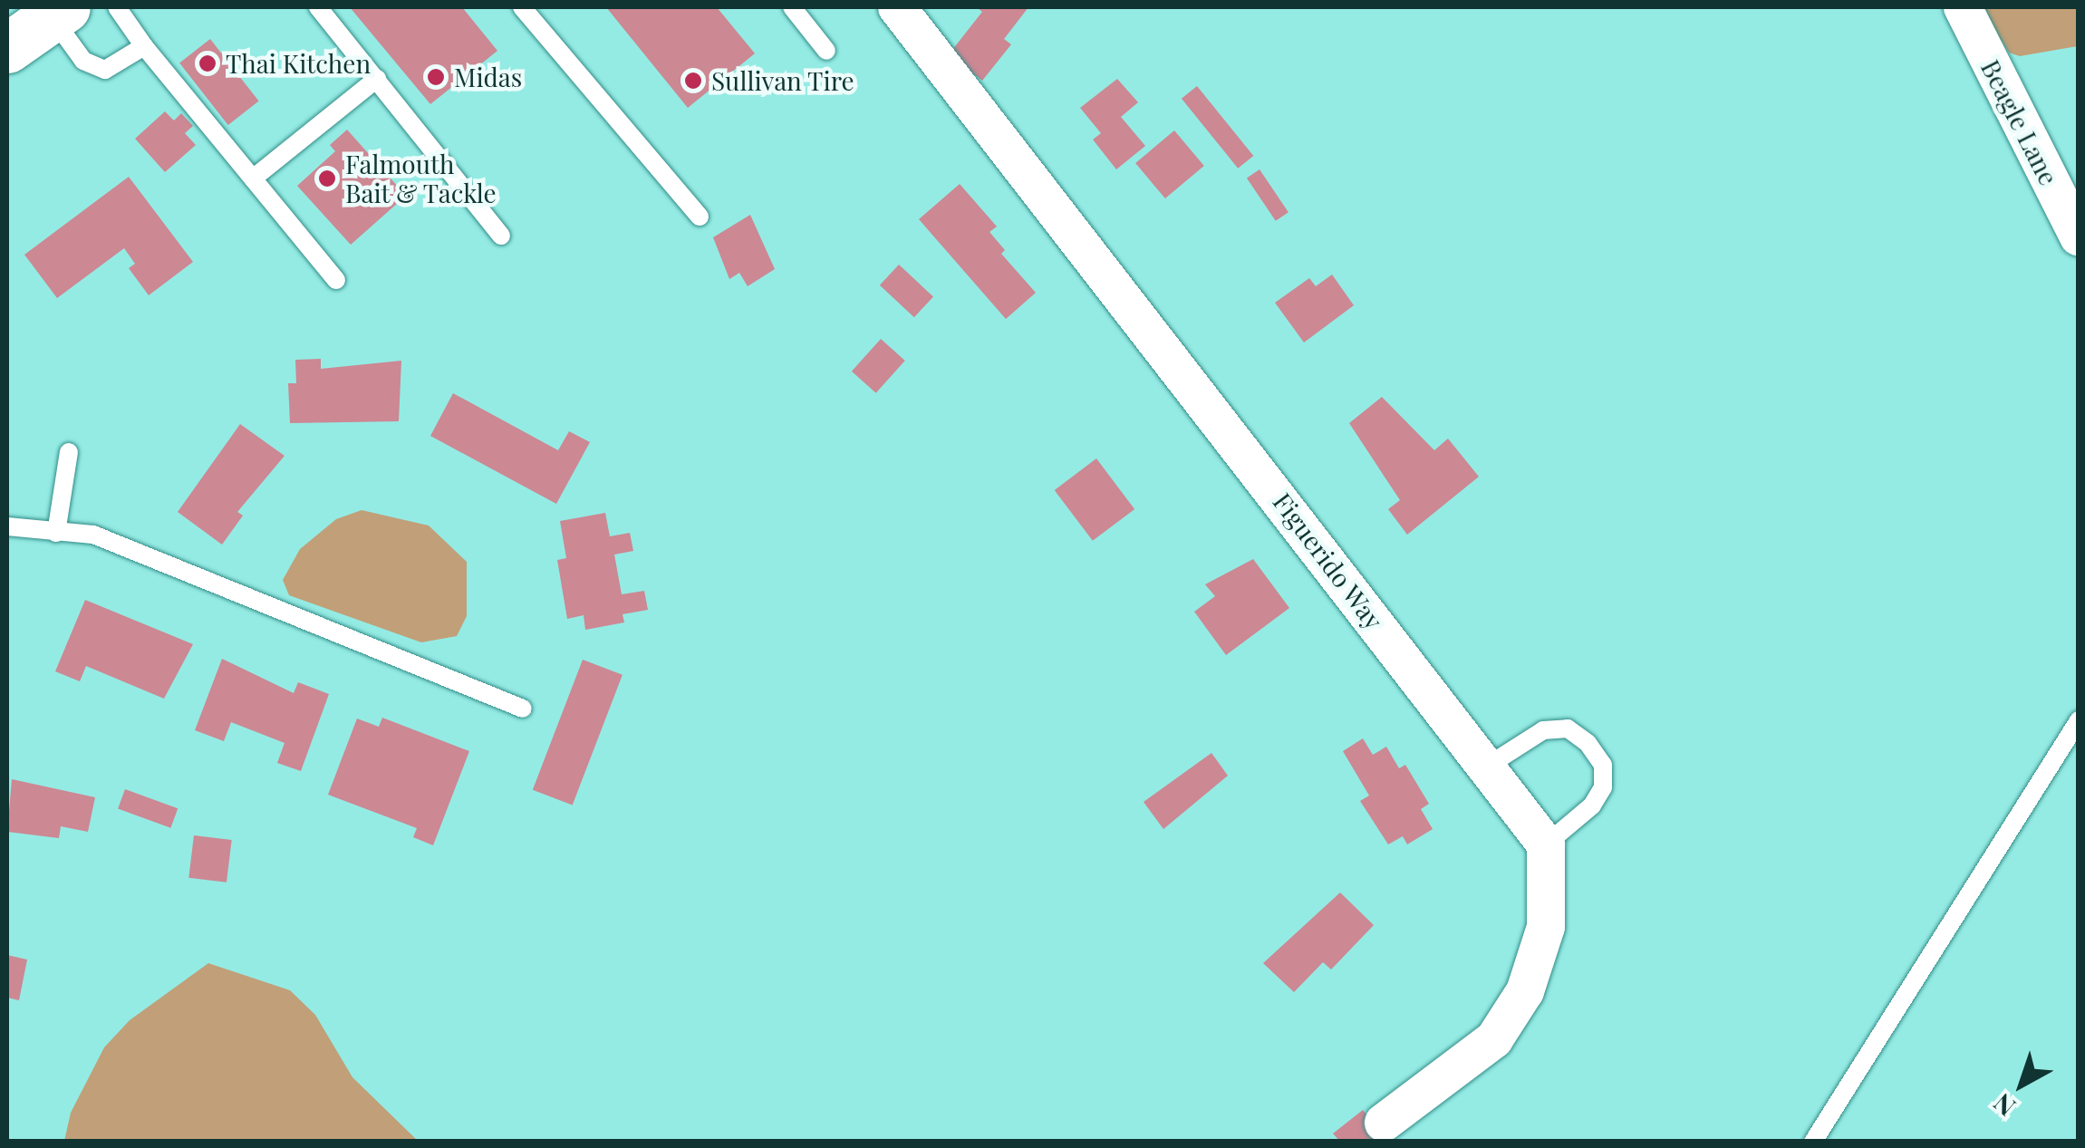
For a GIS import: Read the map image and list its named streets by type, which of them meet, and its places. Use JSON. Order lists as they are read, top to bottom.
{
  "streets": {
    "street": ["Beagle Lane", "Figuerido Way"]
  },
  "places": [
    "Thai Kitchen",
    "Midas",
    "Sullivan Tire",
    "Falmouth Bait & Tackle"
  ],
  "north": "bottom left"
}
